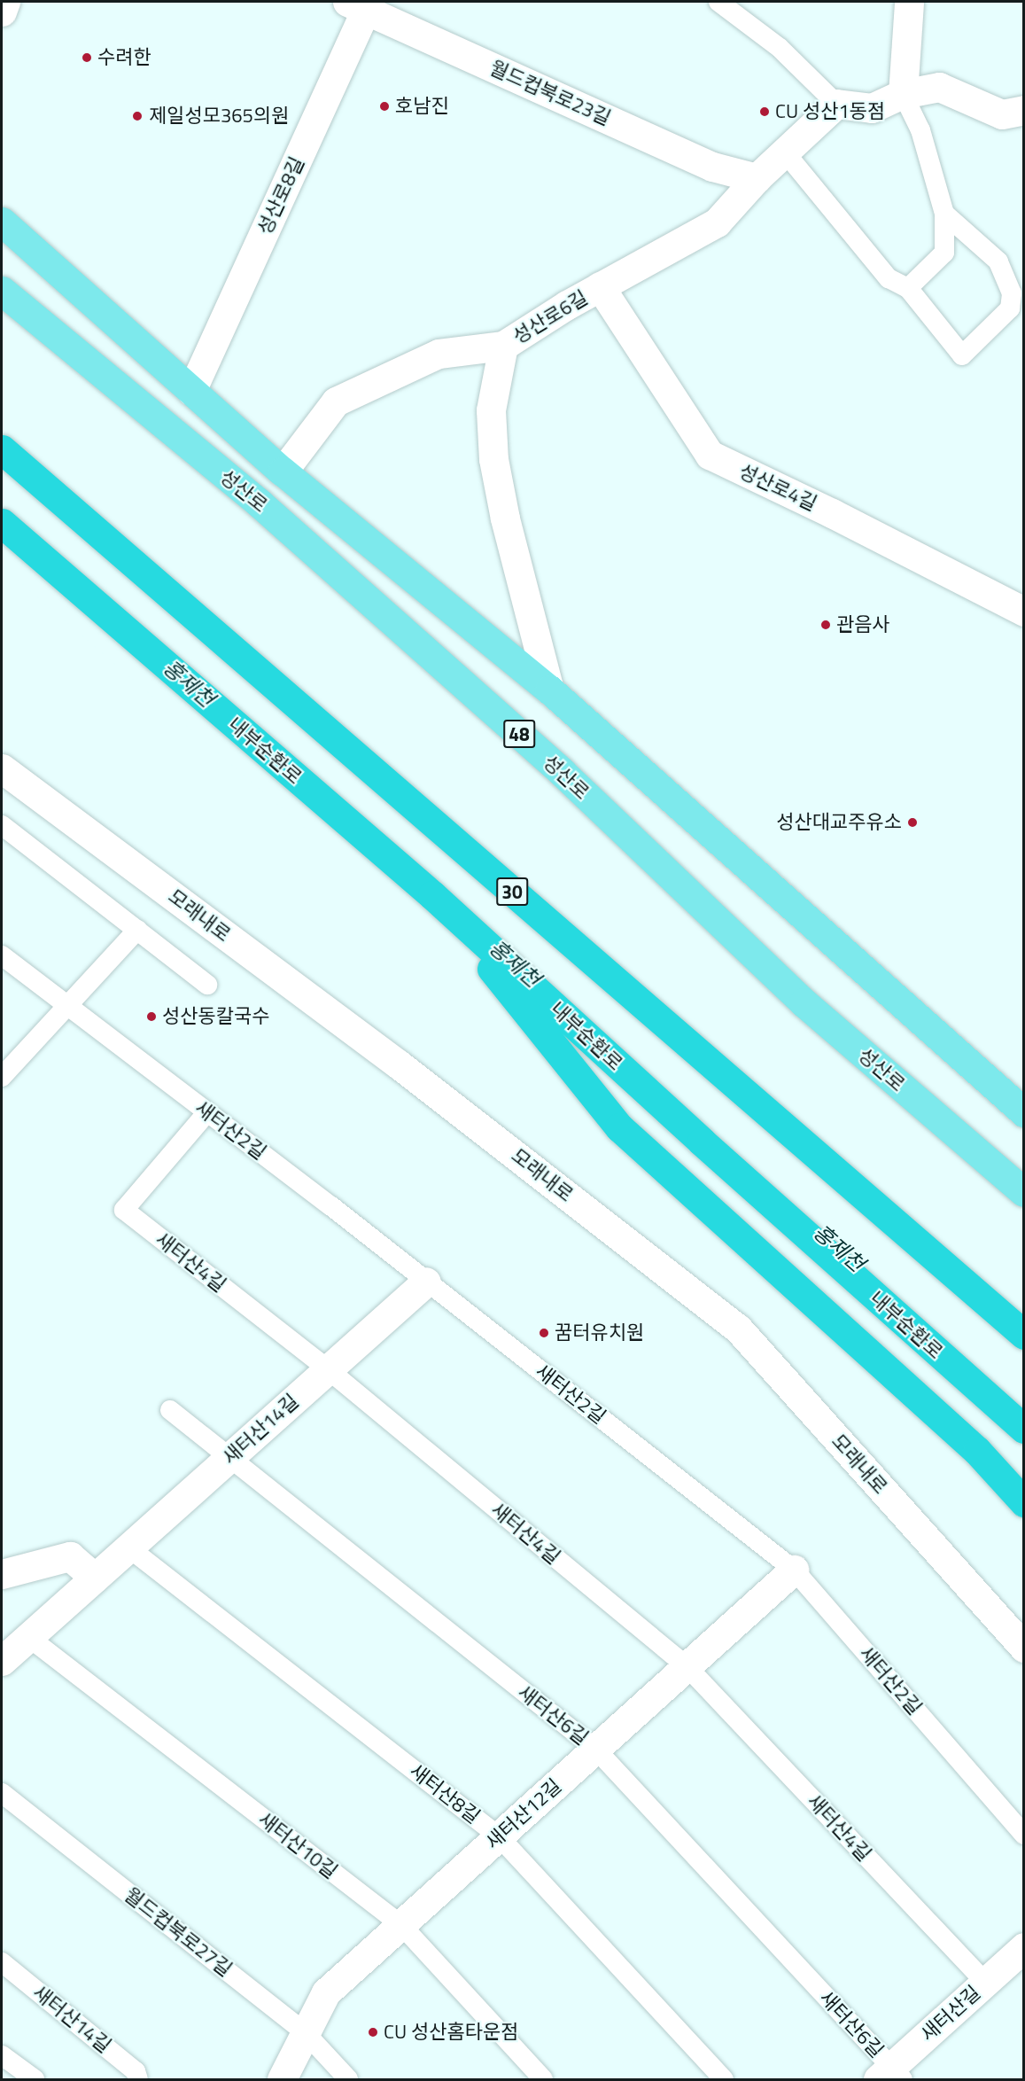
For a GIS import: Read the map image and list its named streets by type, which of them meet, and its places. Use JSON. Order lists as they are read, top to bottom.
{
  "streets": {
    "highway": ["내부순환로", "30"],
    "main road": ["성산로", "48"],
    "street": [
      "월드컵북로23길",
      "성산로8길",
      "성산로6길",
      "성산로4길",
      "모래내로",
      "새터산14길",
      "새터산12길",
      "새터산길"
    ],
    "lane": [
      "새터산2길",
      "새터산4길",
      "새터산6길",
      "새터산8길",
      "새터산10길",
      "월드컵북로27길"
    ]
  },
  "crossings": [
    ["월드컵북로23길", "성산로8길"],
    ["월드컵북로23길", "성산로6길"],
    ["성산로6길", "성산로4길"],
    ["새터산2길", "새터산4길"],
    ["새터산2길", "새터산14길"],
    ["새터산2길", "새터산12길"],
    ["새터산4길", "새터산14길"],
    ["새터산4길", "새터산12길"],
    ["새터산4길", "새터산길"],
    ["새터산14길", "새터산6길"],
    ["새터산14길", "새터산8길"],
    ["새터산14길", "새터산10길"],
    ["새터산6길", "새터산12길"],
    ["새터산6길", "새터산길"],
    ["새터산8길", "새터산12길"],
    ["새터산12길", "새터산10길"],
    ["새터산12길", "월드컵북로27길"]
  ],
  "water": ["홍제천"],
  "places": [
    "수려한",
    "호남진",
    "CU 성산1동점",
    "제일성모365의원",
    "관음사",
    "성산대교주유소",
    "성산동칼국수",
    "꿈터유치원",
    "CU 성산홈타운점"
  ]
}
